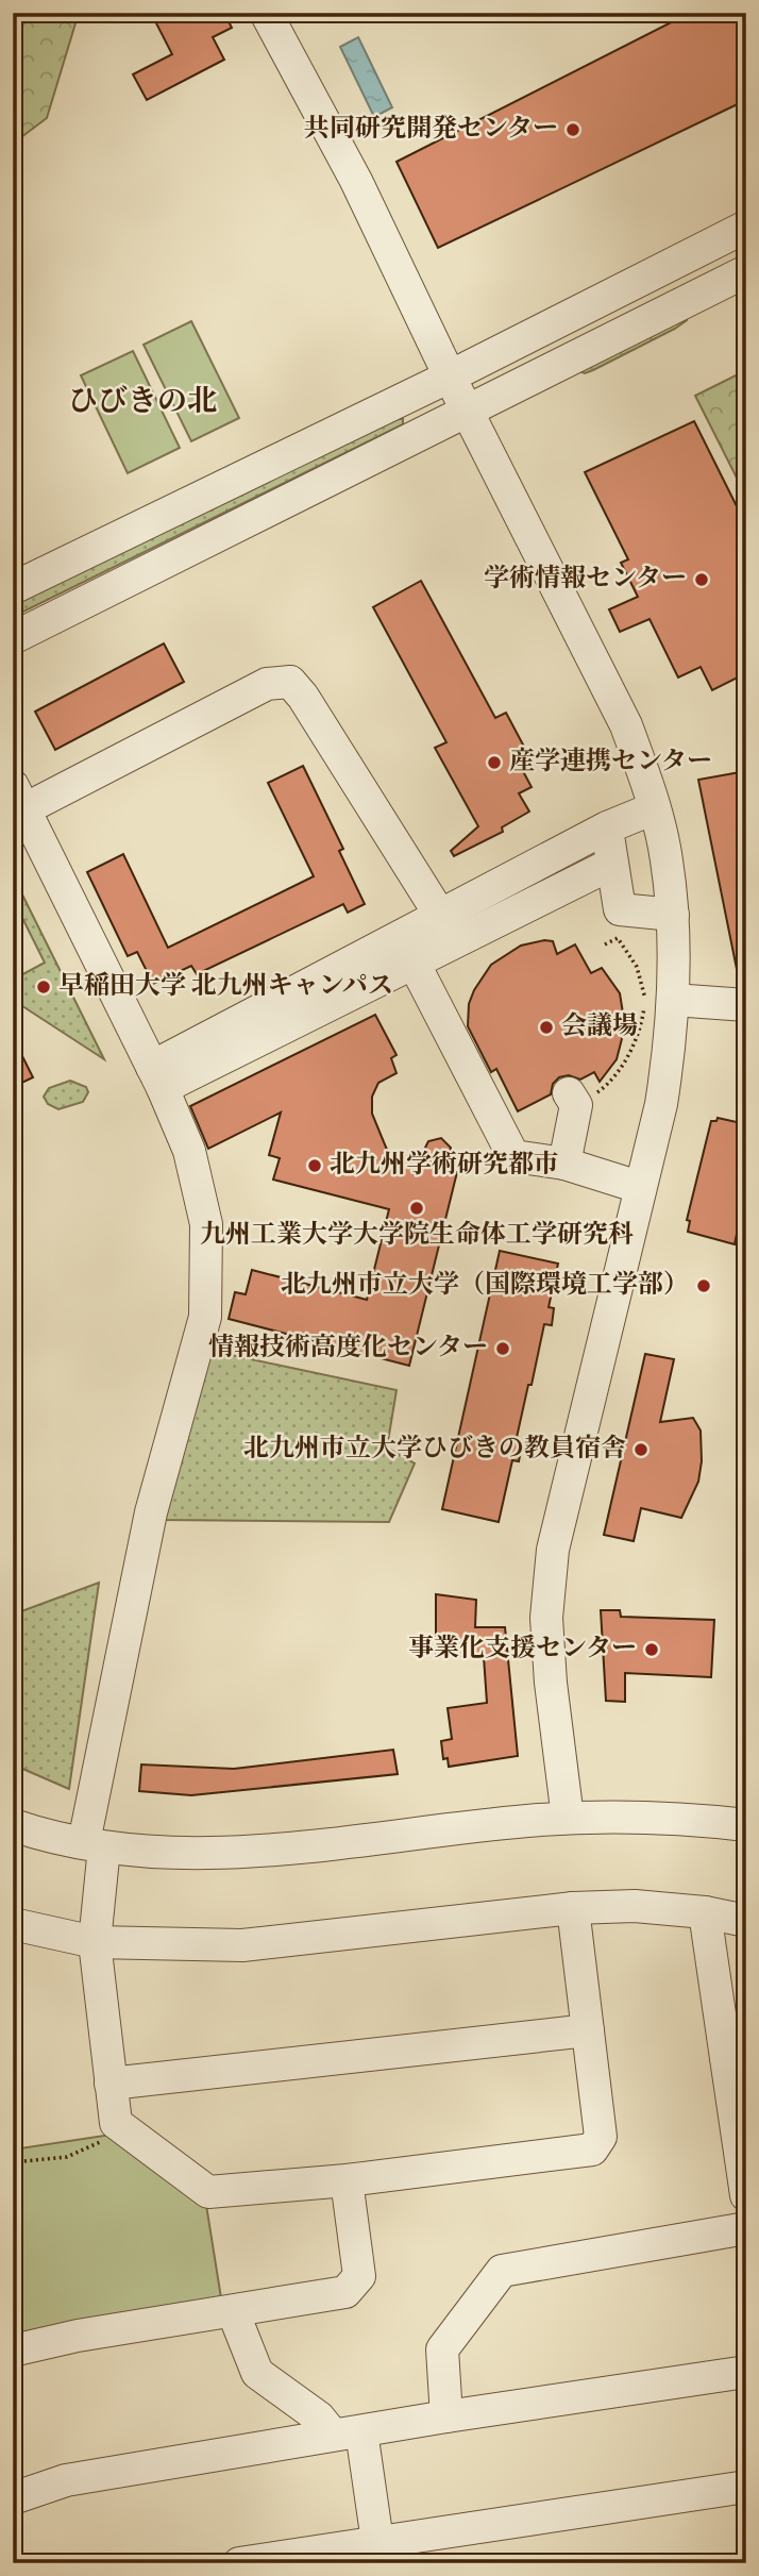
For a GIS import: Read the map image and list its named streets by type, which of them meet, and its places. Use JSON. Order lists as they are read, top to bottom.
{
  "districts": ["ひびきの北"],
  "places": [
    "共同研究開発センター",
    "学術情報センター",
    "産学連携センター",
    "早稲田大学 北九州キャンパス",
    "会議場",
    "北九州学術研究都市",
    "九州工業大学大学院生命体工学研究科",
    "北九州市立大学（国際環境工学部）",
    "情報技術高度化センター",
    "北九州市立大学ひびきの教員宿舎",
    "事業化支援センター"
  ]
}
